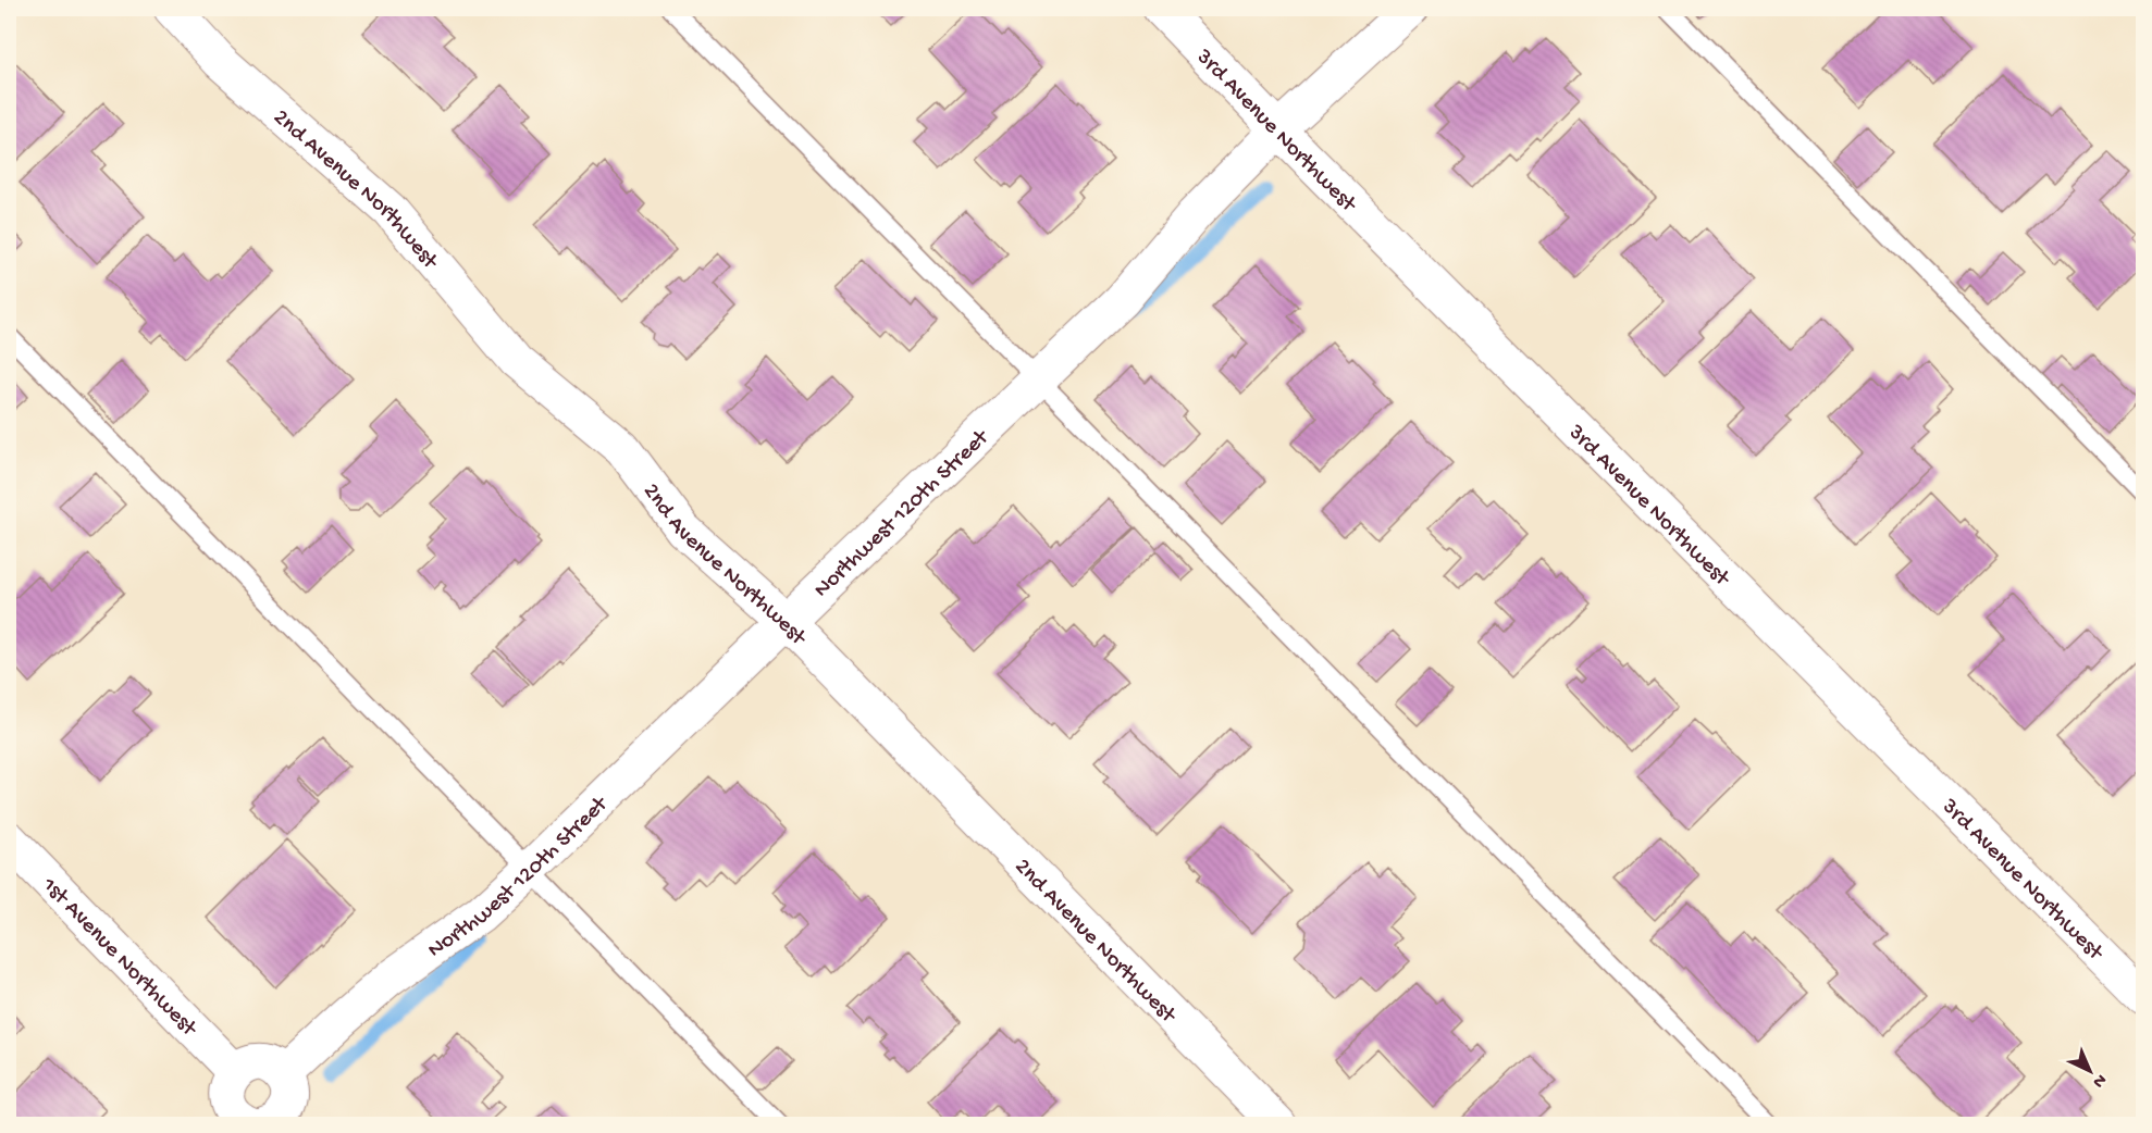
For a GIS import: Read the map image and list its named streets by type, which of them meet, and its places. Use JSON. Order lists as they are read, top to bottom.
{
  "streets": {
    "street": [
      "3rd Avenue Northwest",
      "2nd Avenue Northwest",
      "Northwest 120th Street",
      "1st Avenue Northwest"
    ]
  },
  "crossings": [
    ["3rd Avenue Northwest", "Northwest 120th Street"],
    ["2nd Avenue Northwest", "Northwest 120th Street"],
    ["Northwest 120th Street", "1st Avenue Northwest"]
  ],
  "north": "bottom right"
}
